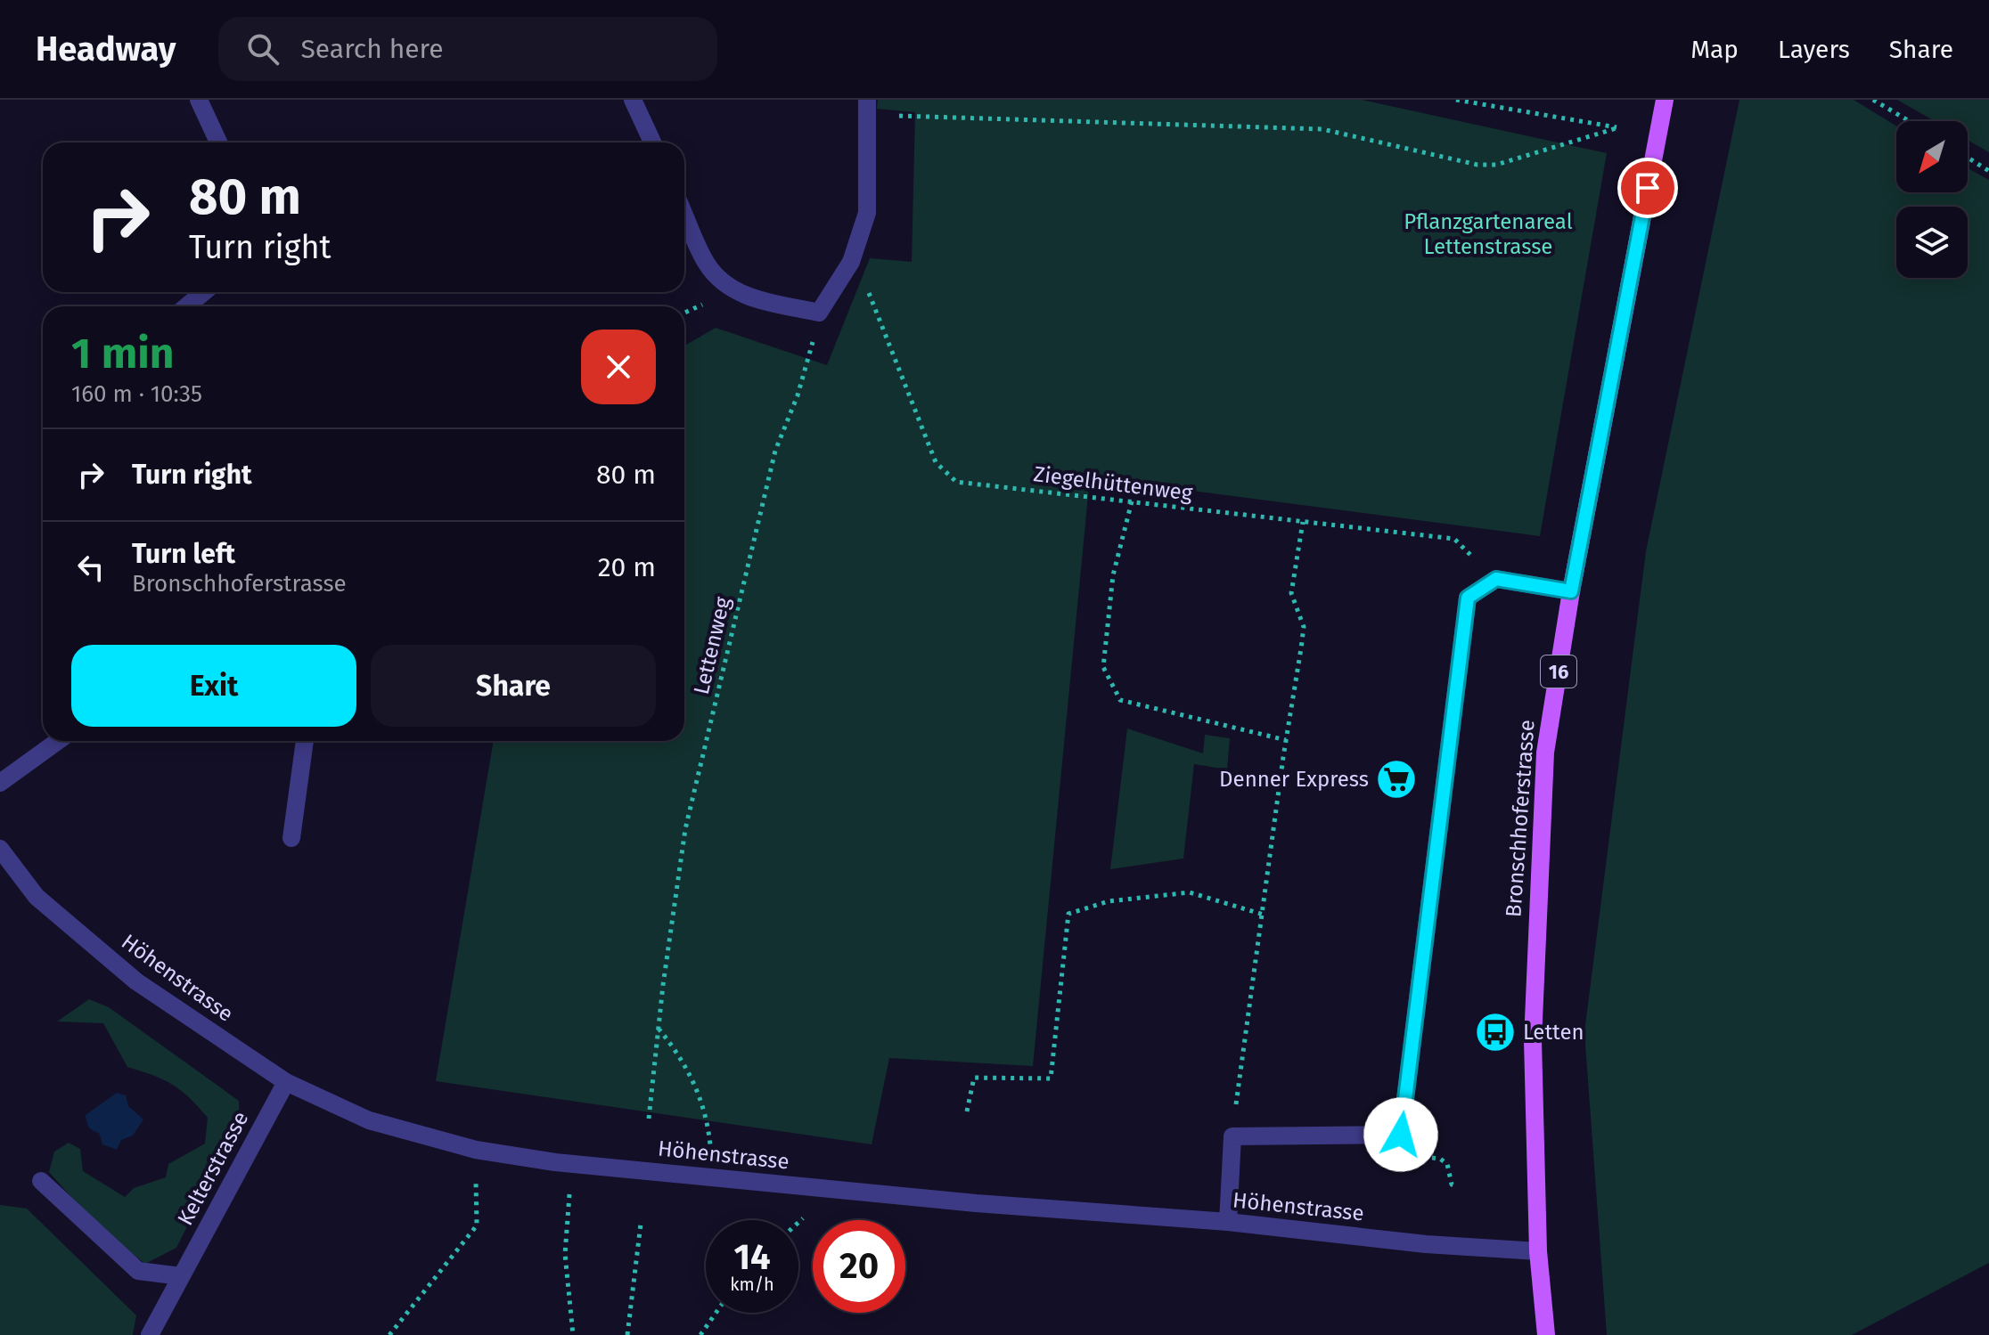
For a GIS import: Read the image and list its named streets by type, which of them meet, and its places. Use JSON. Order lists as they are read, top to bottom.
{
  "streets": {
    "main road": ["16", "Bronschhoferstrasse"],
    "street": ["Höhenstrasse", "Kelterstrasse"],
    "path": ["Ziegelhüttenweg", "Lettenweg"]
  },
  "crossings": [
    ["16", "Bronschhoferstrasse"],
    ["16", "Höhenstrasse"],
    ["Bronschhoferstrasse", "Höhenstrasse"],
    ["Höhenstrasse", "Kelterstrasse"]
  ],
  "parks": ["Pflanzgartenareal Lettenstrasse"],
  "places": {
    "supermarket": ["Denner Express"],
    "bus stop": ["Letten"]
  },
  "north": "bottom left",
  "page": {
    "header": "Headway",
    "search": "Search here",
    "nav": ["Map", "Layers", "Share"],
    "turn": ["80 m", "Turn right"],
    "heading": ["1 min", "160 m · 10:35"],
    "list": [
      {
        "name": "Turn right",
        "value": "80 m"
      },
      {
        "name": "Turn left",
        "note": "Bronschhoferstrasse",
        "value": "20 m"
      }
    ],
    "buttons": ["Exit", "Share"],
    "speed": "14 km/h",
    "limit": "20"
  }
}
